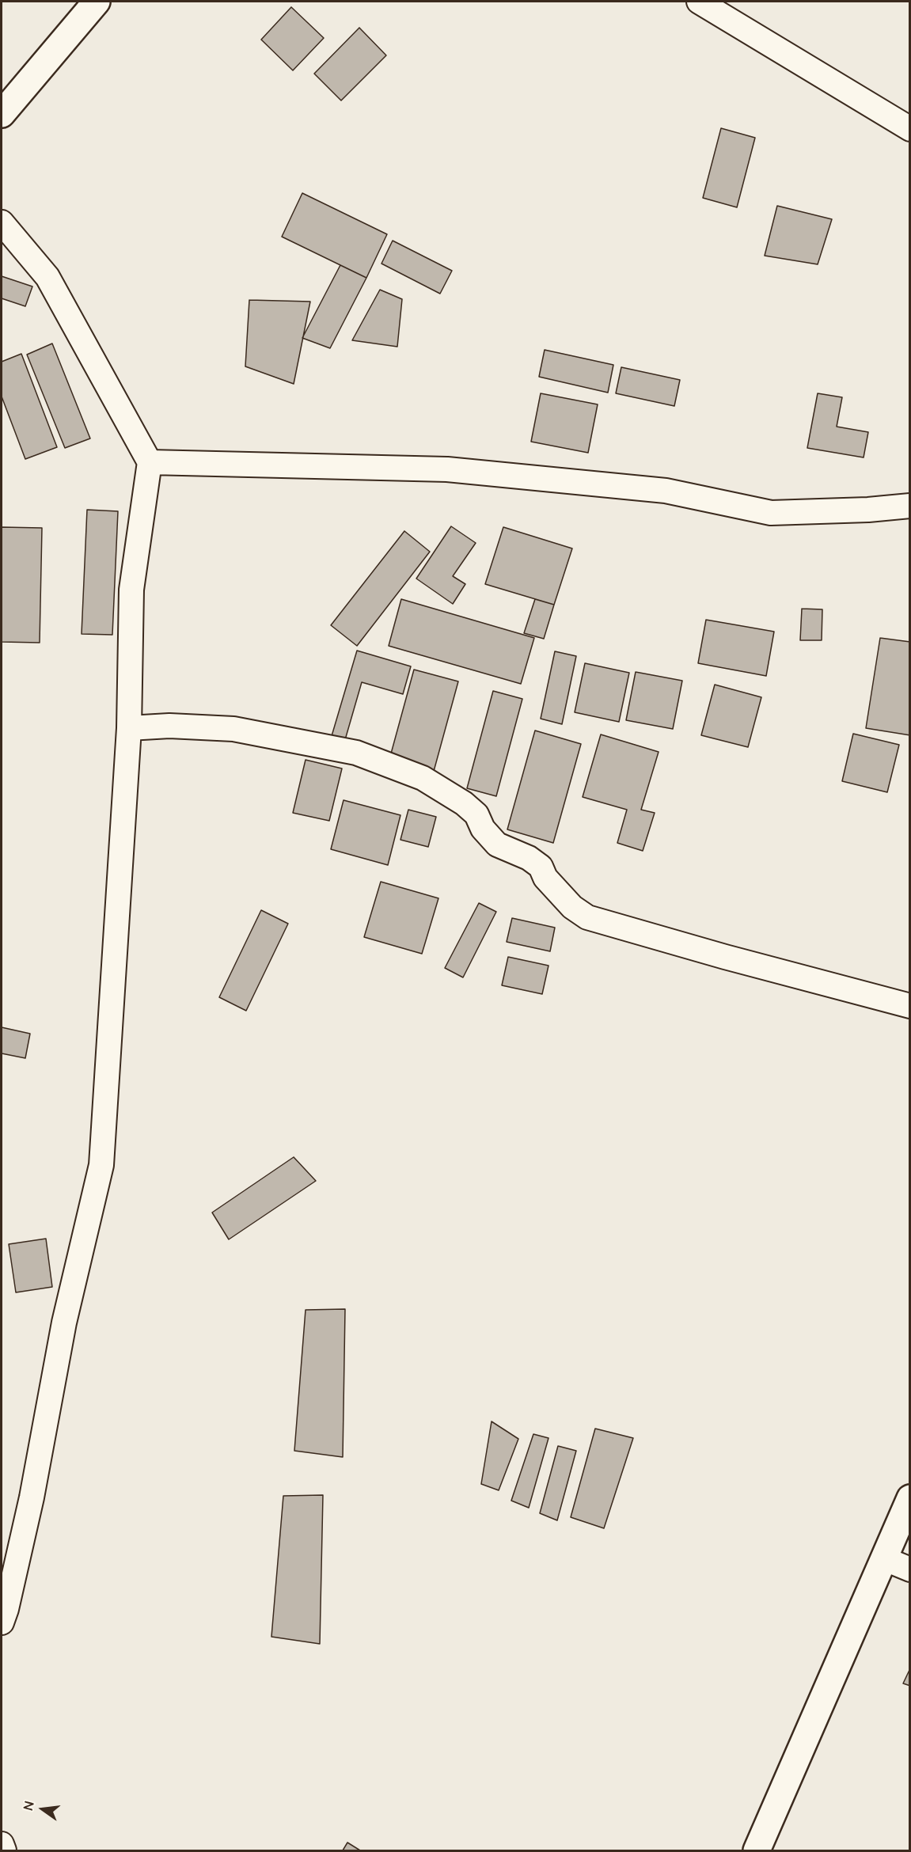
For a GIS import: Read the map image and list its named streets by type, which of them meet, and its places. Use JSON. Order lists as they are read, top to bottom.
{
  "north": "left"
}
